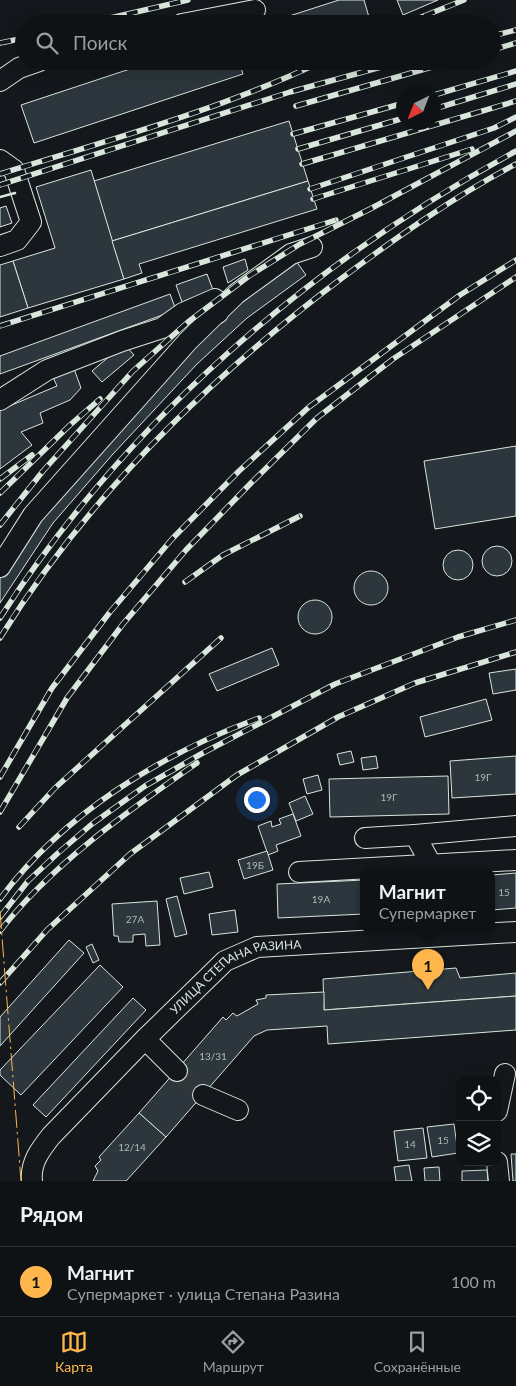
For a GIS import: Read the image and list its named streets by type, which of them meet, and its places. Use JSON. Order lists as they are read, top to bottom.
{
  "streets": {
    "street": ["УЛИЦА СТЕПАНА РАЗИНА"]
  },
  "house_numbers": [
    "19Г",
    "19Г",
    "19Б",
    "15",
    "19А",
    "27А",
    "13/31",
    "15",
    "14",
    "12/14"
  ],
  "north": "bottom left",
  "page": {
    "search": "Поиск",
    "popup": ["Магнит", "Супермаркет"],
    "pins": "1",
    "heading": "Рядом",
    "list": [
      {
        "mark": "1",
        "name": "Магнит",
        "note": "Супермаркет · улица Степана Разина",
        "value": "100 m"
      }
    ],
    "nav": ["Карта", "Маршрут", "Сохранённые"]
  }
}
